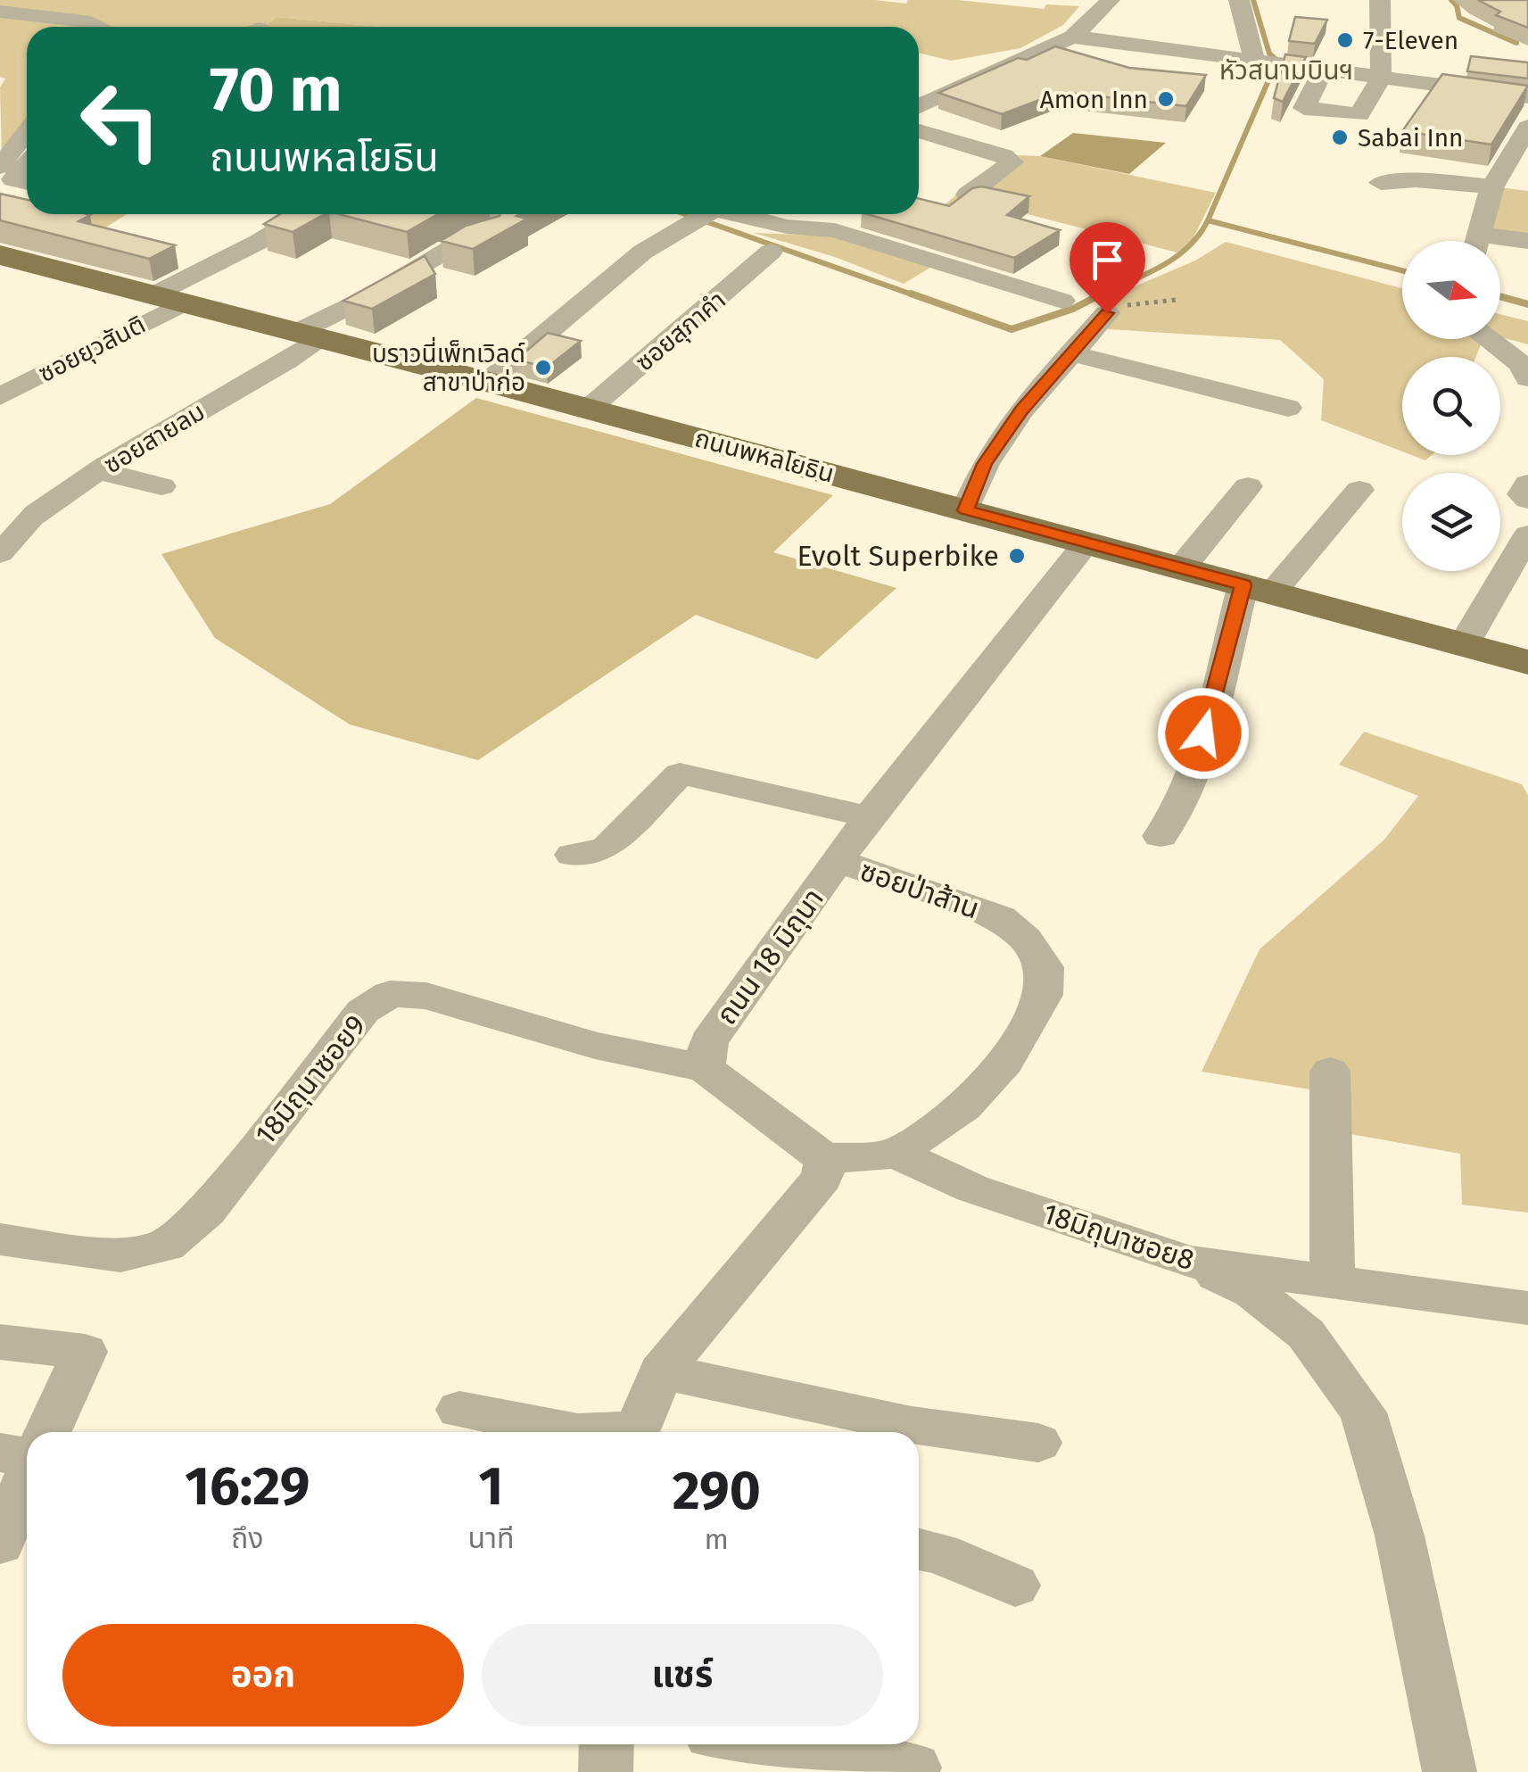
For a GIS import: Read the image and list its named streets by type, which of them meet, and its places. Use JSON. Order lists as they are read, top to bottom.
{
  "streets": {
    "main road": ["ถนนพหลโยธิน"],
    "street": [
      "ซอยสุภาคำ",
      "ซอยยุวสันติ",
      "ซอยสายลม",
      "ซอยป่าส้าน",
      "ถนน 18 มิถุนา",
      "18มิถุนาซอย9",
      "18มิถุนาซอย8"
    ]
  },
  "crossings": [
    ["ซอยสุภาคำ", "ถนนพหลโยธิน"],
    ["ซอยยุวสันติ", "ถนนพหลโยธิน"],
    ["ซอยสายลม", "ถนนพหลโยธิน"],
    ["ถนนพหลโยธิน", "ถนน 18 มิถุนา"],
    ["ซอยป่าส้าน", "ถนน 18 มิถุนา"],
    ["ซอยป่าส้าน", "18มิถุนาซอย9"],
    ["ซอยป่าส้าน", "18มิถุนาซอย8"],
    ["ถนน 18 มิถุนา", "18มิถุนาซอย9"],
    ["ถนน 18 มิถุนา", "18มิถุนาซอย8"],
    ["18มิถุนาซอย9", "18มิถุนาซอย8"]
  ],
  "districts": ["หัวสนามบินฯ"],
  "places": [
    "7-Eleven",
    "Amon Inn",
    "Sabai Inn",
    "บราวนี่เพ็ทเวิลด์ สาขาป่าก่อ",
    "Evolt Superbike"
  ],
  "north": "right",
  "page": {
    "turn": ["70 m", "ถนนพหลโยธิน"],
    "eta": [
      "16:29",
      "ถึง",
      "1",
      "นาที",
      "290",
      "m"
    ],
    "buttons": ["ออก", "แชร์"]
  }
}
